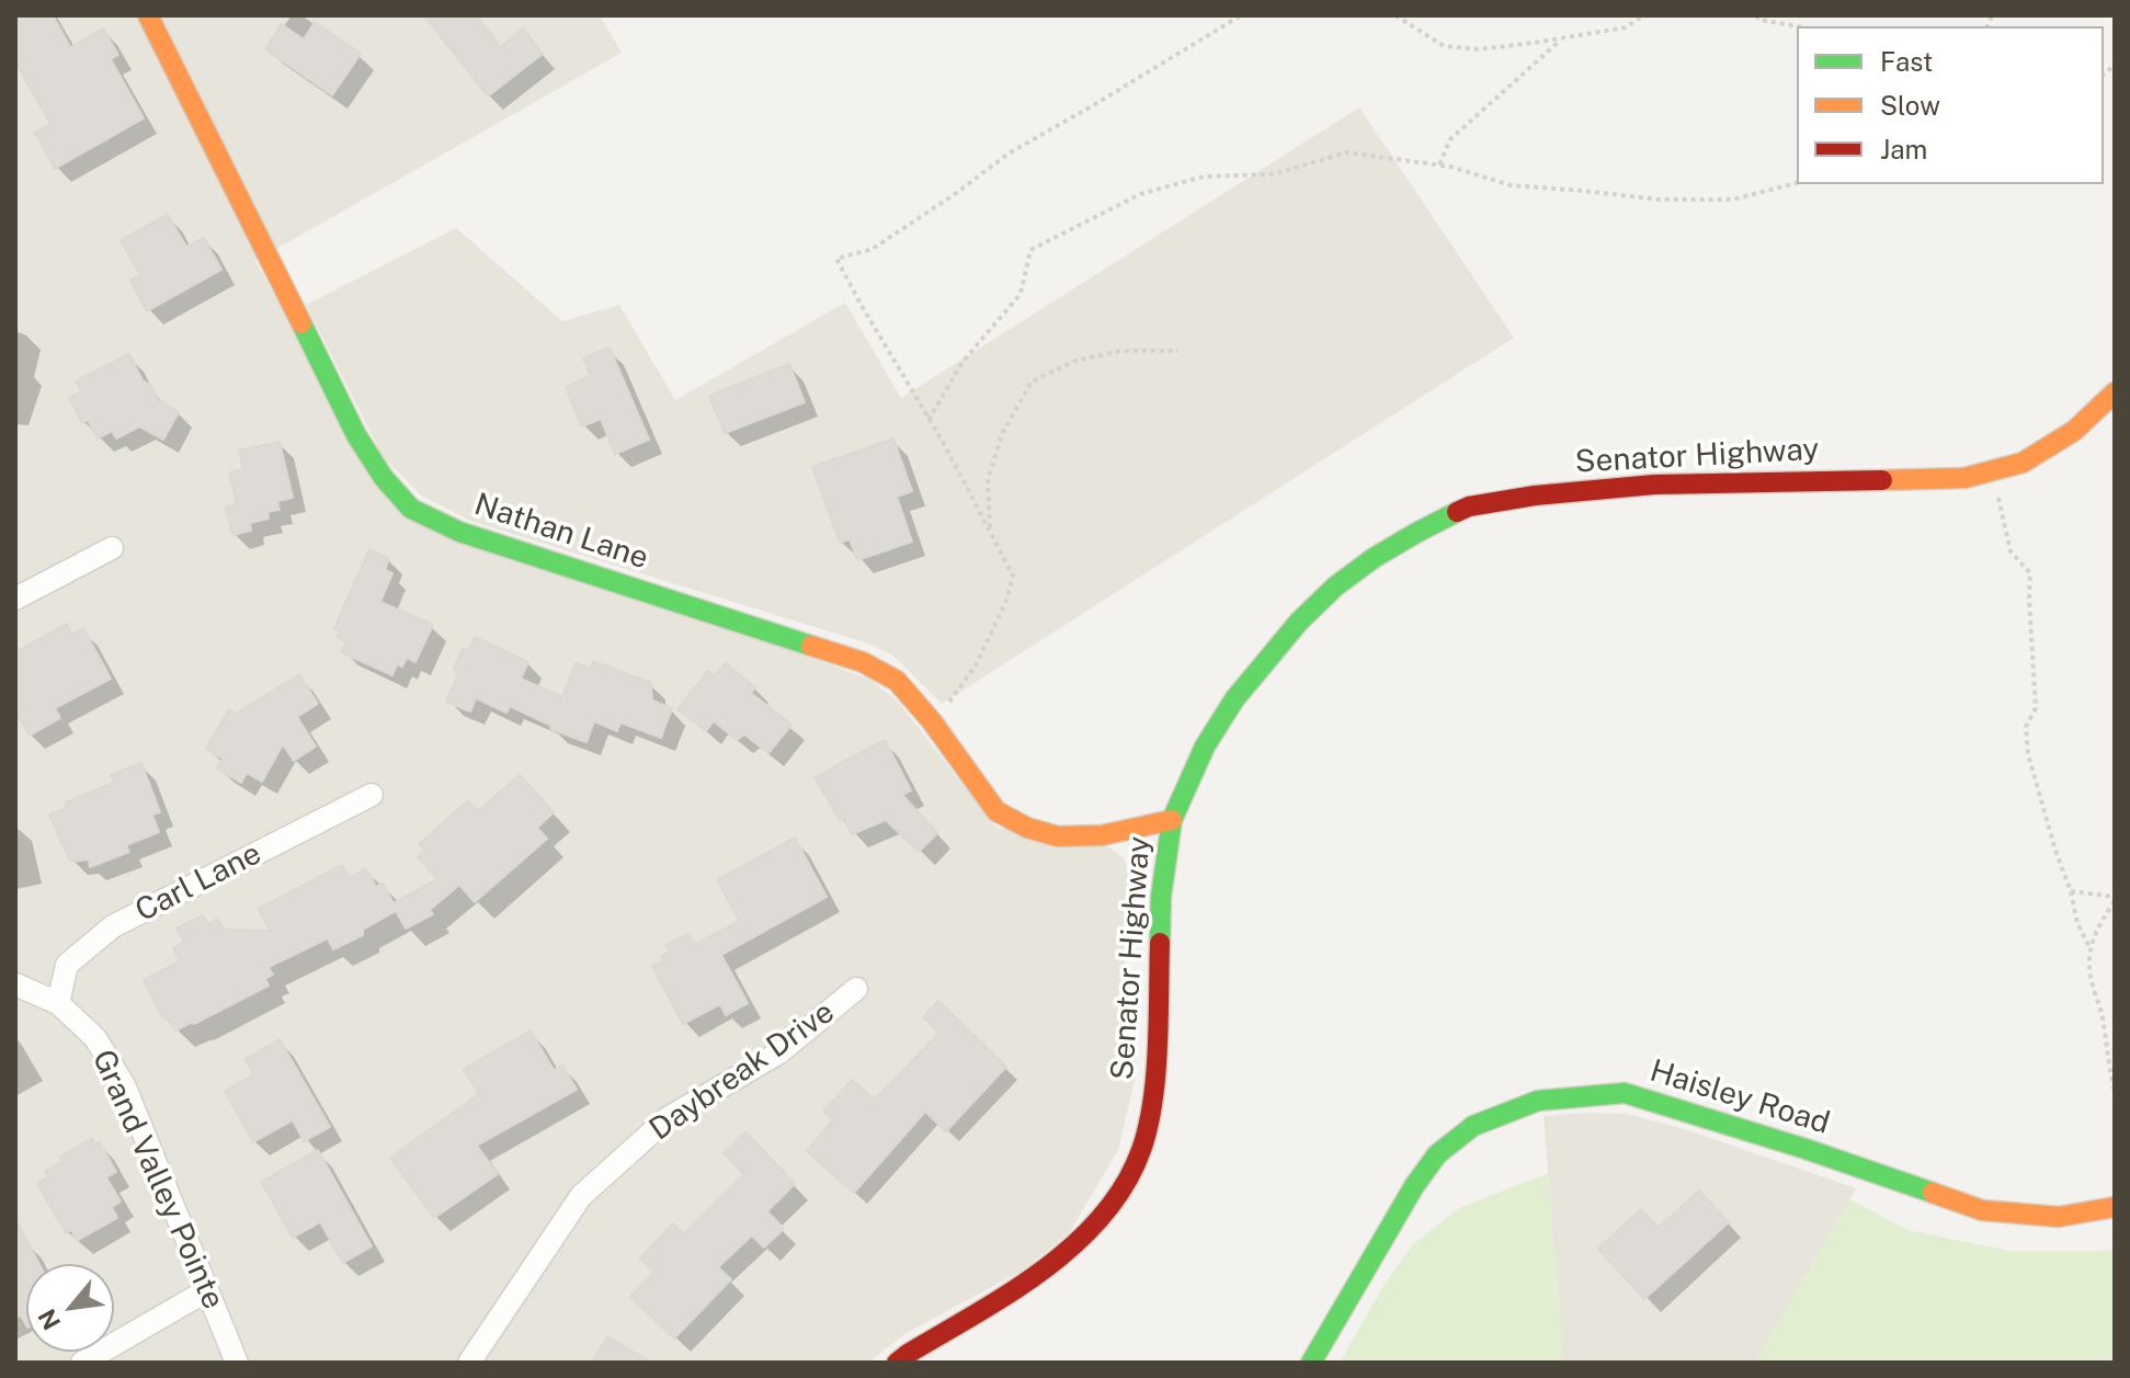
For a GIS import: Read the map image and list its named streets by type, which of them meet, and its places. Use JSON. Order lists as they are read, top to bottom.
{
  "streets": {
    "street": [
      "Senator Highway",
      "Nathan Lane",
      "Carl Lane",
      "Daybreak Drive",
      "Haisley Road",
      "Grand Valley Pointe"
    ]
  },
  "crossings": [
    ["Senator Highway", "Nathan Lane"],
    ["Carl Lane", "Grand Valley Pointe"]
  ],
  "legend": ["Fast", "Slow", "Jam"],
  "north": "bottom left"
}
